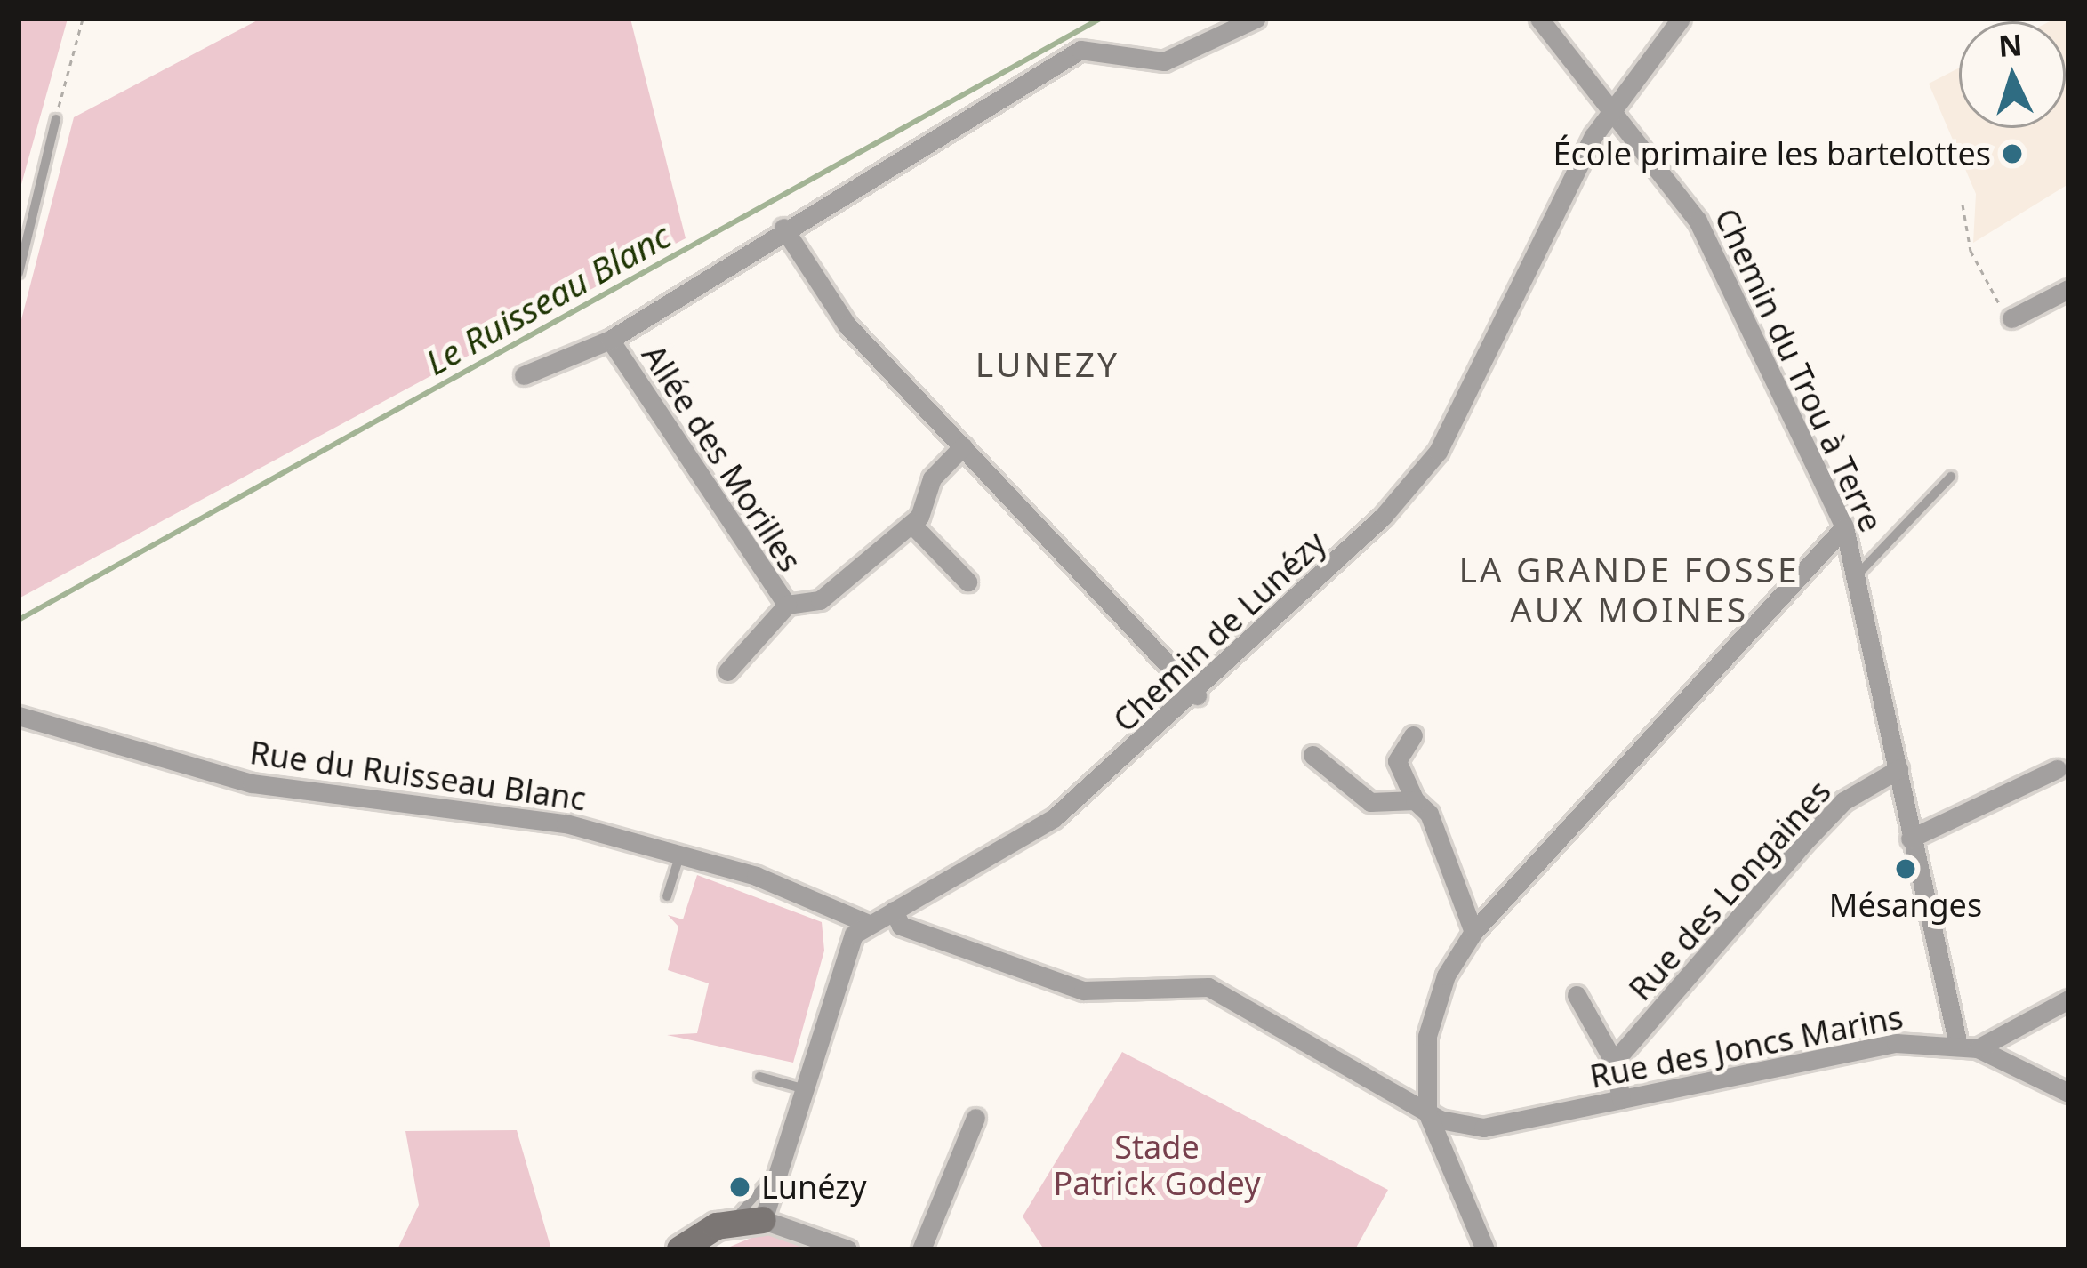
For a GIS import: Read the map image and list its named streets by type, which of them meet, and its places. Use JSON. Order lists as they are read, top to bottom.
{
  "streets": {
    "street": [
      "Chemin du Trou à Terre",
      "Allée des Morilles",
      "Chemin de Lunézy",
      "Rue du Ruisseau Blanc",
      "Rue des Longaines",
      "Rue des Joncs Marins"
    ]
  },
  "crossings": [
    ["Chemin du Trou à Terre", "Chemin de Lunézy"],
    ["Chemin du Trou à Terre", "Rue des Longaines"],
    ["Chemin du Trou à Terre", "Rue des Joncs Marins"],
    ["Chemin de Lunézy", "Rue du Ruisseau Blanc"],
    ["Chemin de Lunézy", "Rue des Joncs Marins"],
    ["Rue des Longaines", "Rue des Joncs Marins"]
  ],
  "districts": ["LUNEZY", "LA GRANDE FOSSE AUX MOINES"],
  "water": ["Le Ruisseau Blanc"],
  "parks": ["Stade Patrick Godey"],
  "places": ["École primaire les bartelottes", "Mésanges", "Lunézy"],
  "north": "top"
}
